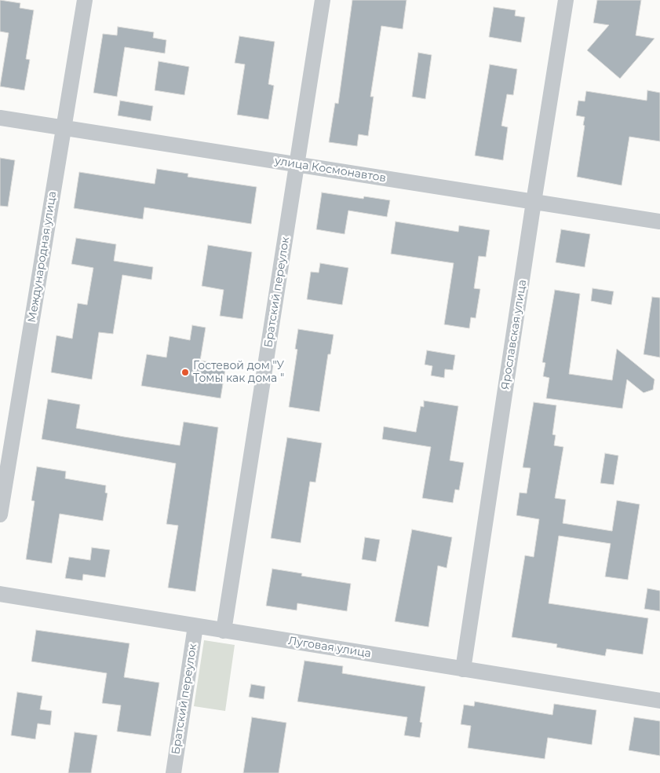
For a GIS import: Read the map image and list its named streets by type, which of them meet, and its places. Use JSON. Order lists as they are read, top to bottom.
{
  "streets": {
    "street": [
      "улица Космонавтов",
      "Международная улица",
      "Братский переулок",
      "Ярославская улица",
      "Луговая улица"
    ]
  },
  "crossings": [
    ["улица Космонавтов", "Международная улица"],
    ["улица Космонавтов", "Братский переулок"],
    ["улица Космонавтов", "Ярославская улица"],
    ["Братский переулок", "Луговая улица"],
    ["Ярославская улица", "Луговая улица"]
  ],
  "places": ["Гостевой дом \"У Томы как дома \""]
}
